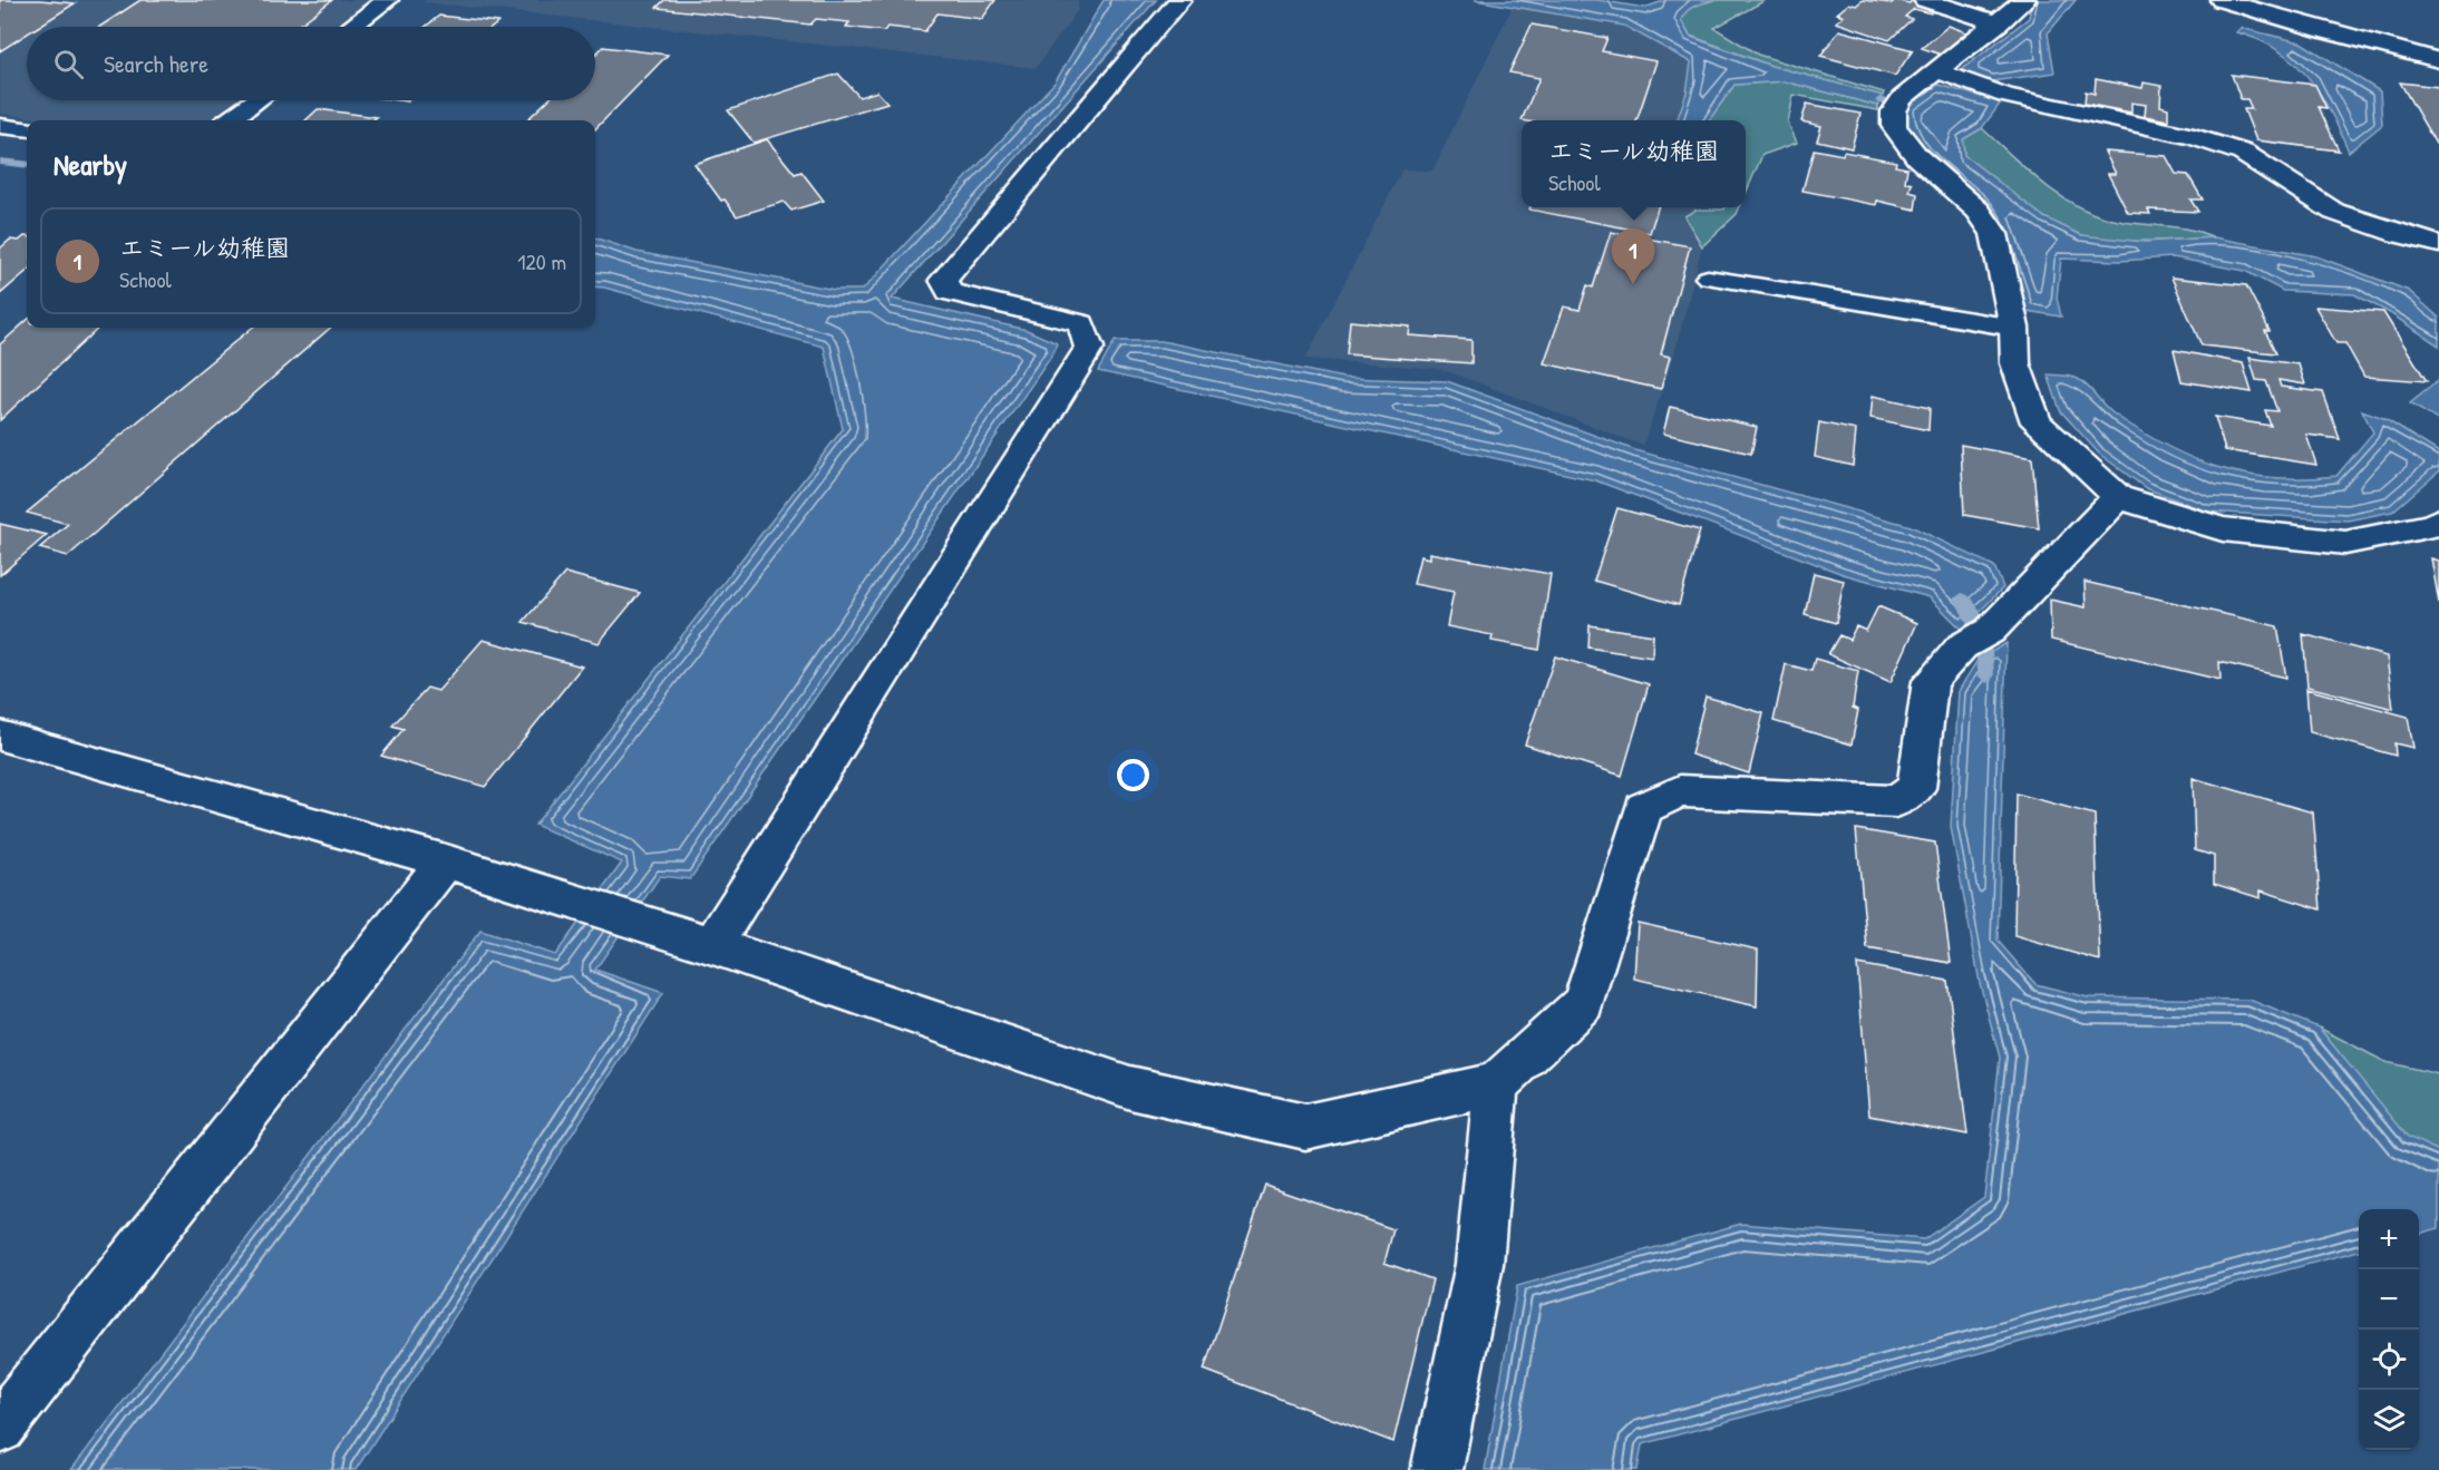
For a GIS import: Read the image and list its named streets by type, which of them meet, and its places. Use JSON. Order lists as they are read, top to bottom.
{
  "page": {
    "search": "Search here",
    "popup": ["エミール幼稚園", "School"],
    "heading": "Nearby",
    "list": [
      {
        "mark": "1",
        "name": "エミール幼稚園",
        "note": "School",
        "value": "120 m"
      }
    ],
    "pins": "1",
    "map_buttons": ["+", "−"]
  }
}
